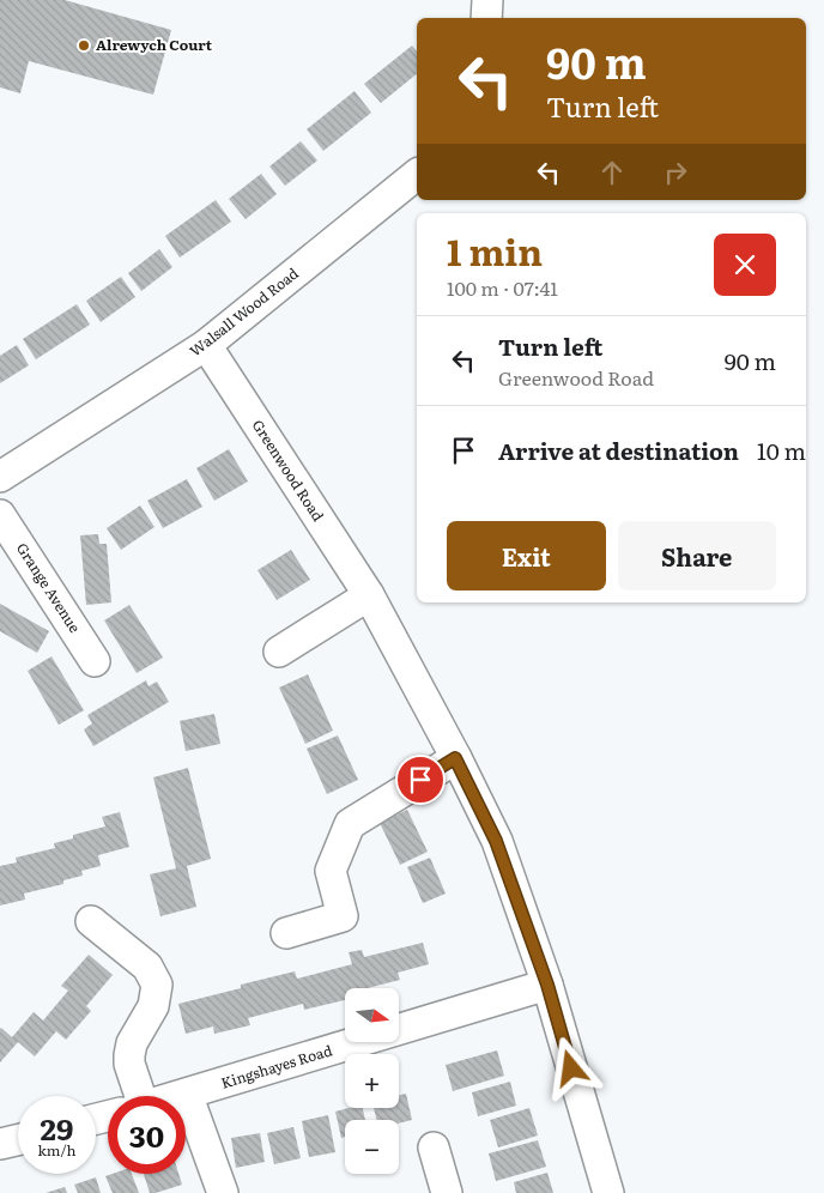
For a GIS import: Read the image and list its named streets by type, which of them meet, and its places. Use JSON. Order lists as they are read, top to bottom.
{
  "streets": {
    "street": [
      "Walsall Wood Road",
      "Greenwood Road",
      "Grange Avenue",
      "Kingshayes Road"
    ]
  },
  "crossings": [
    ["Walsall Wood Road", "Greenwood Road"],
    ["Greenwood Road", "Kingshayes Road"]
  ],
  "places": ["Alrewych Court"],
  "north": "right",
  "page": {
    "turn": ["90 m", "Turn left"],
    "heading": ["1 min", "100 m · 07:41"],
    "list": [
      {
        "name": "Turn left",
        "note": "Greenwood Road",
        "value": "90 m"
      },
      {
        "name": "Arrive at destination",
        "value": "10 m"
      }
    ],
    "buttons": ["Exit", "Share"],
    "map_buttons": ["+", "−"],
    "speed": "29 km/h",
    "limit": "30"
  }
}
